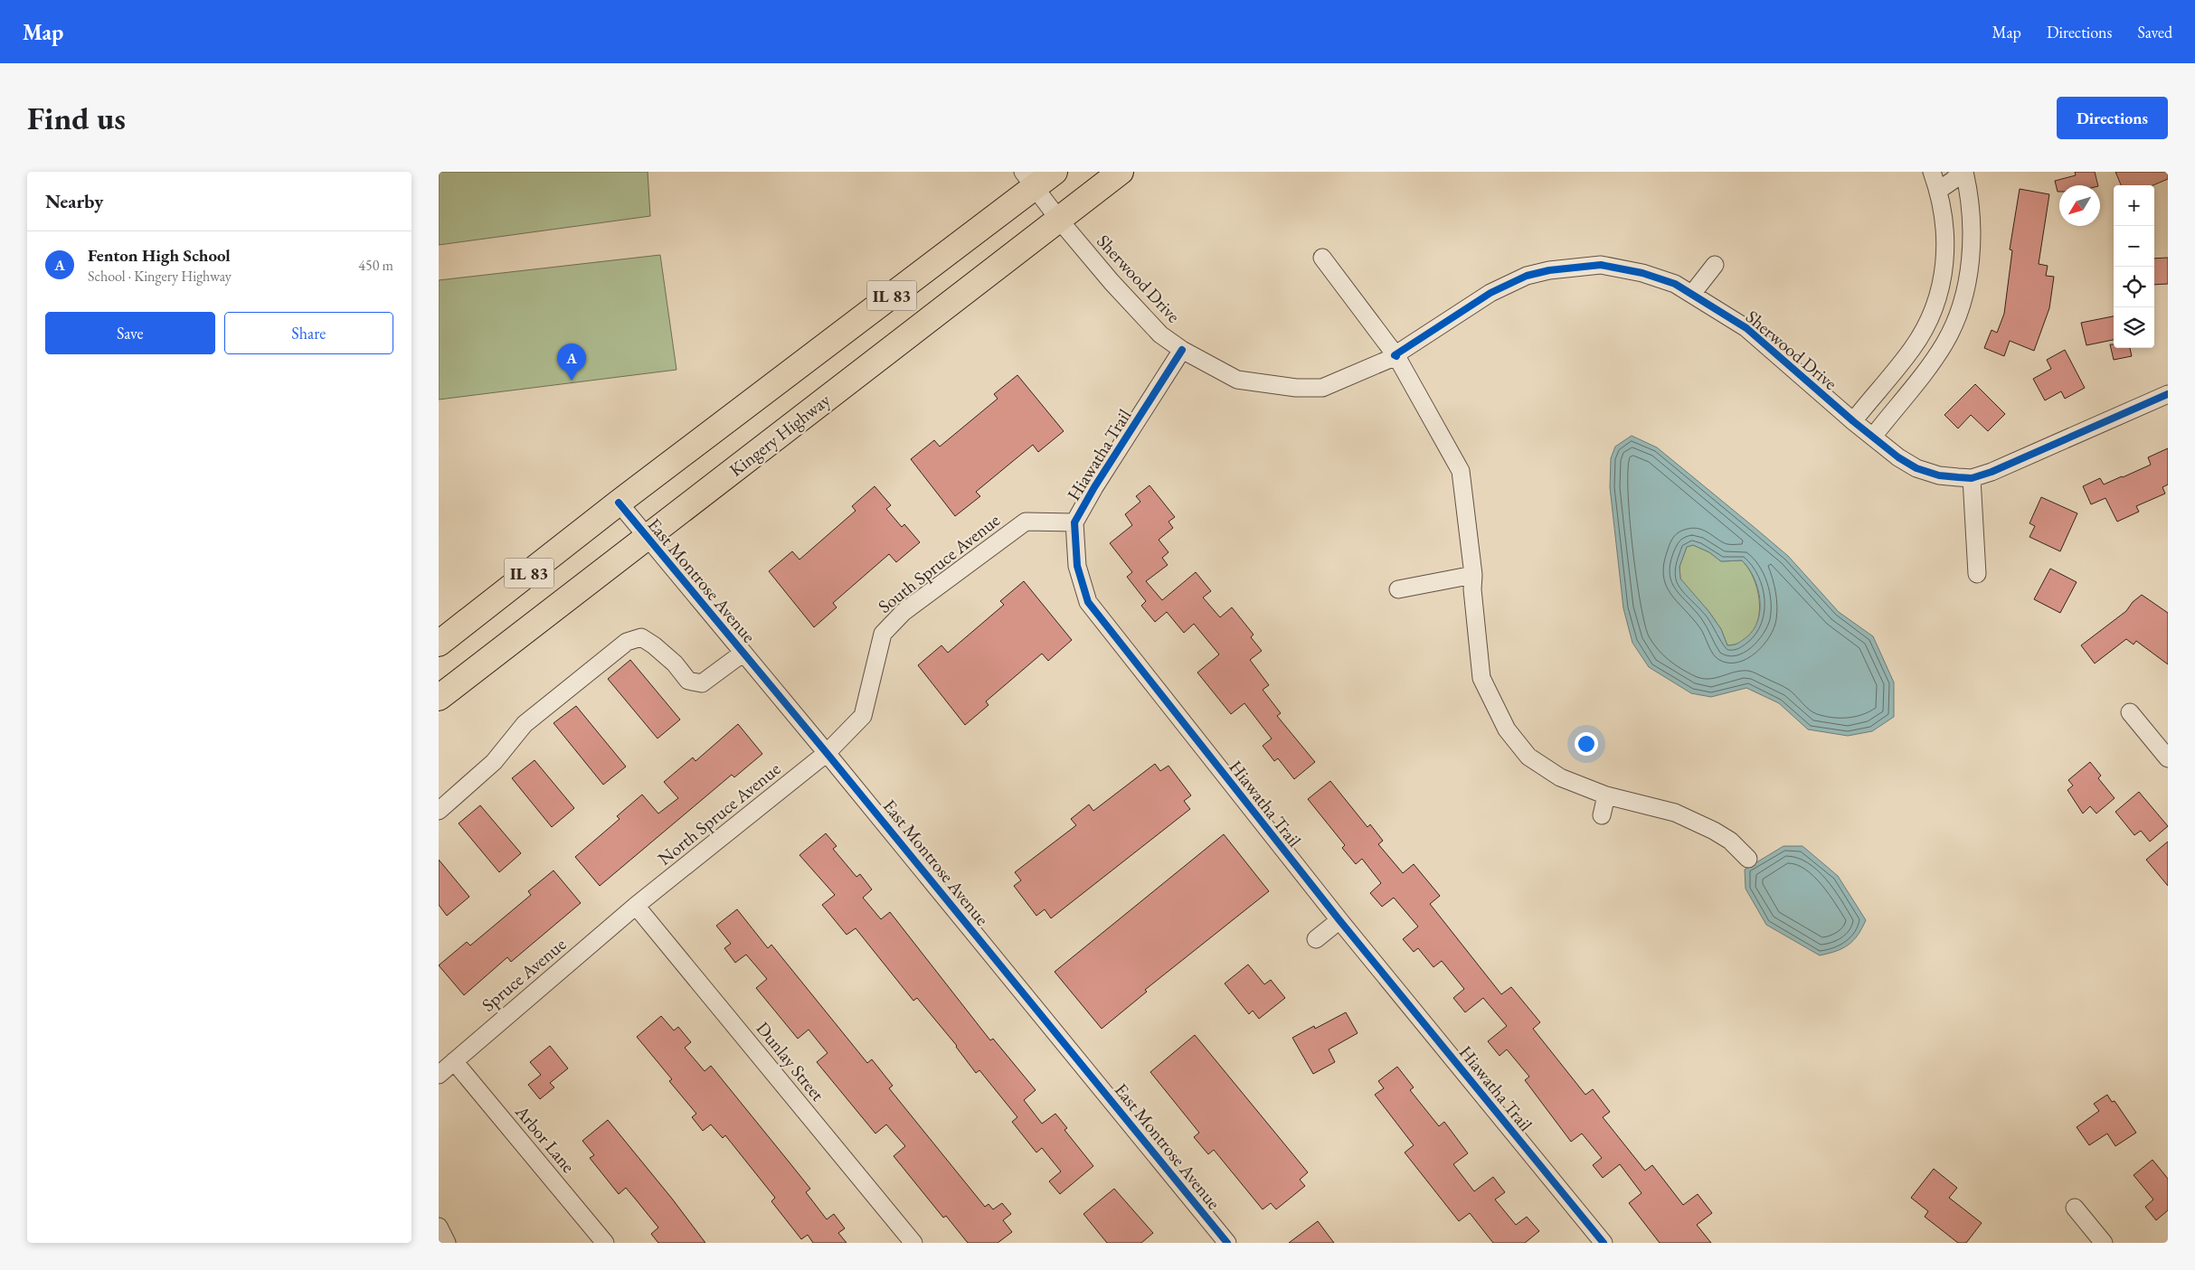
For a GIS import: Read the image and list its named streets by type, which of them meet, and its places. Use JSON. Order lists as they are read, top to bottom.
{
  "streets": {
    "highway": ["IL 83", "Kingery Highway"],
    "street": [
      "Sherwood Drive",
      "Hiawatha Trail",
      "South Spruce Avenue",
      "East Montrose Avenue",
      "North Spruce Avenue",
      "Spruce Avenue",
      "Dunlay Street",
      "Arbor Lane"
    ]
  },
  "crossings": [
    ["Sherwood Drive", "IL 83"],
    ["Sherwood Drive", "Kingery Highway"],
    ["Sherwood Drive", "Hiawatha Trail"],
    ["IL 83", "East Montrose Avenue"],
    ["Kingery Highway", "East Montrose Avenue"],
    ["Hiawatha Trail", "South Spruce Avenue"],
    ["South Spruce Avenue", "East Montrose Avenue"],
    ["South Spruce Avenue", "North Spruce Avenue"],
    ["East Montrose Avenue", "North Spruce Avenue"],
    ["North Spruce Avenue", "Spruce Avenue"],
    ["North Spruce Avenue", "Dunlay Street"],
    ["Spruce Avenue", "Dunlay Street"],
    ["Spruce Avenue", "Arbor Lane"]
  ],
  "north": "bottom left",
  "page": {
    "header": "Map",
    "nav": ["Map", "Directions", "Saved"],
    "buttons": [
      "Directions",
      ["Save", "Share"]
    ],
    "title": "Find us",
    "heading": "Nearby",
    "map_buttons": ["+", "−"],
    "list": [
      {
        "mark": "A",
        "name": "Fenton High School",
        "note": "School · Kingery Highway",
        "value": "450 m"
      }
    ],
    "pins": "A"
  }
}
